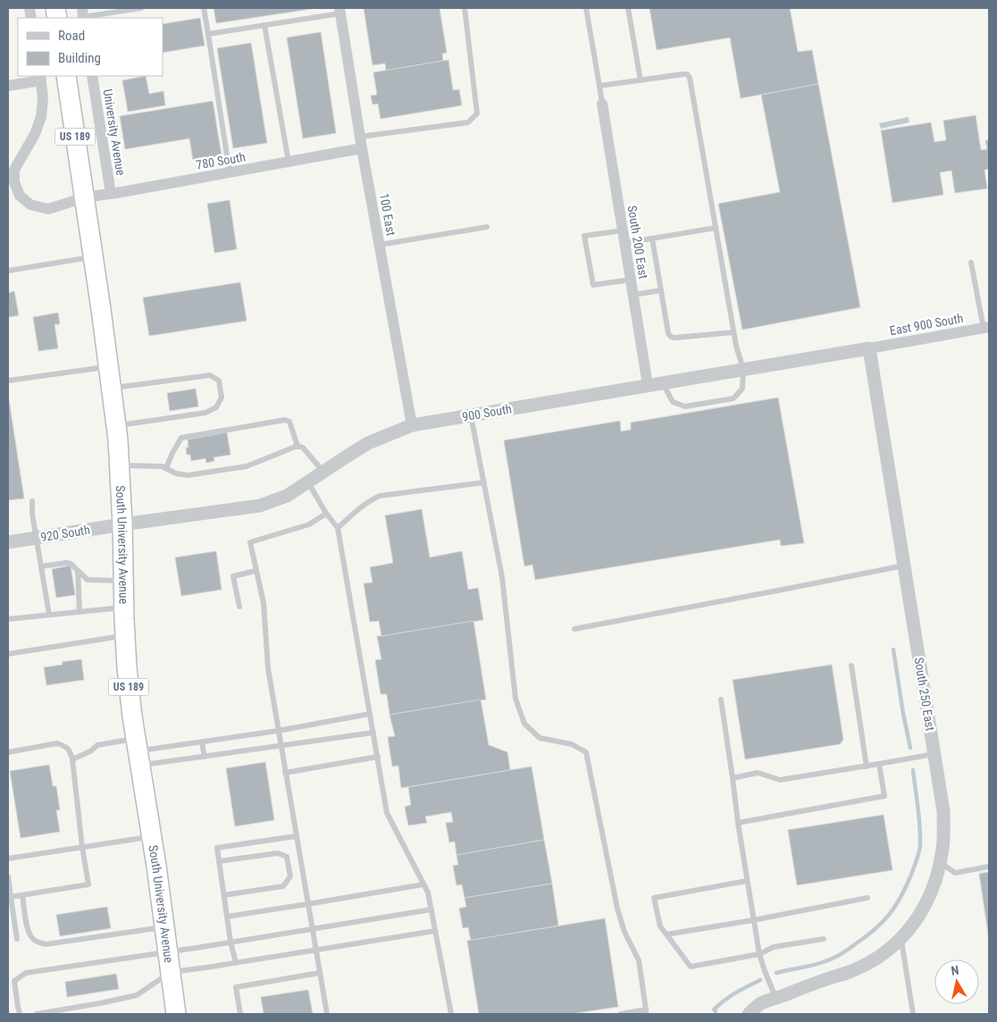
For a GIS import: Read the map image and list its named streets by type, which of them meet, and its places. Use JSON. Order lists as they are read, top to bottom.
{
  "streets": {
    "highway": ["US 189", "South University Avenue"],
    "street": [
      "University Avenue",
      "780 South",
      "100 East",
      "South 200 East",
      "East 900 South",
      "900 South",
      "920 South",
      "South 250 East"
    ]
  },
  "crossings": [
    ["University Avenue", "780 South"],
    ["780 South", "100 East"],
    ["780 South", "South University Avenue"],
    ["100 East", "900 South"],
    ["South 200 East", "900 South"],
    ["East 900 South", "900 South"],
    ["East 900 South", "South 250 East"],
    ["900 South", "920 South"],
    ["900 South", "South University Avenue"],
    ["900 South", "South 250 East"],
    ["920 South", "South University Avenue"]
  ],
  "legend": ["Road", "Building"],
  "north": "top"
}
